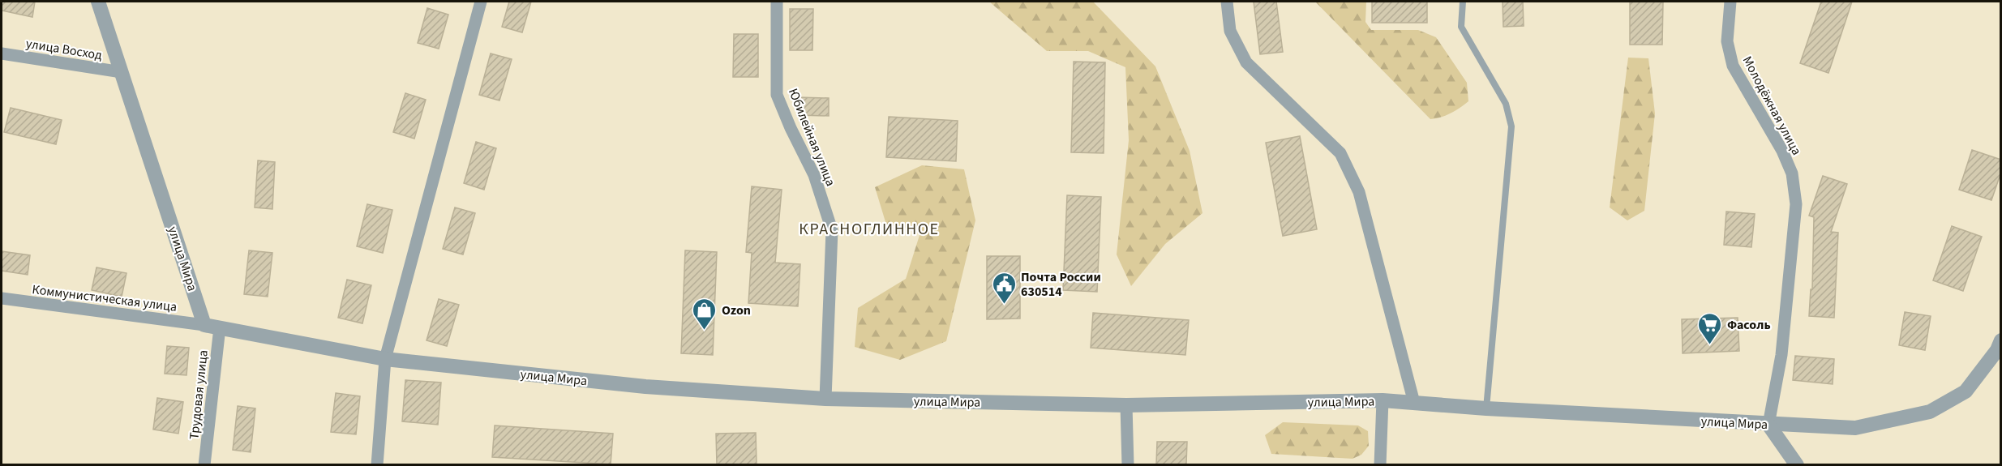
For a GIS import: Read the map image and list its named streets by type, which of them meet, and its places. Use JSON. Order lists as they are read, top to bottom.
{
  "streets": {
    "street": [
      "улица Восход",
      "Молодёжная улица",
      "Юбилейная улица",
      "улица Мира",
      "Коммунистическая улица",
      "Трудовая улица"
    ]
  },
  "crossings": [
    ["улица Восход", "улица Мира"],
    ["Молодёжная улица", "улица Мира"],
    ["Юбилейная улица", "улица Мира"],
    ["улица Мира", "Коммунистическая улица"],
    ["улица Мира", "Трудовая улица"]
  ],
  "districts": ["КРАСНОГЛИННОЕ"],
  "places": {
    "public building": ["Почта России 630514"],
    "shop": ["Ozon"],
    "supermarket": ["Фасоль"]
  }
}
